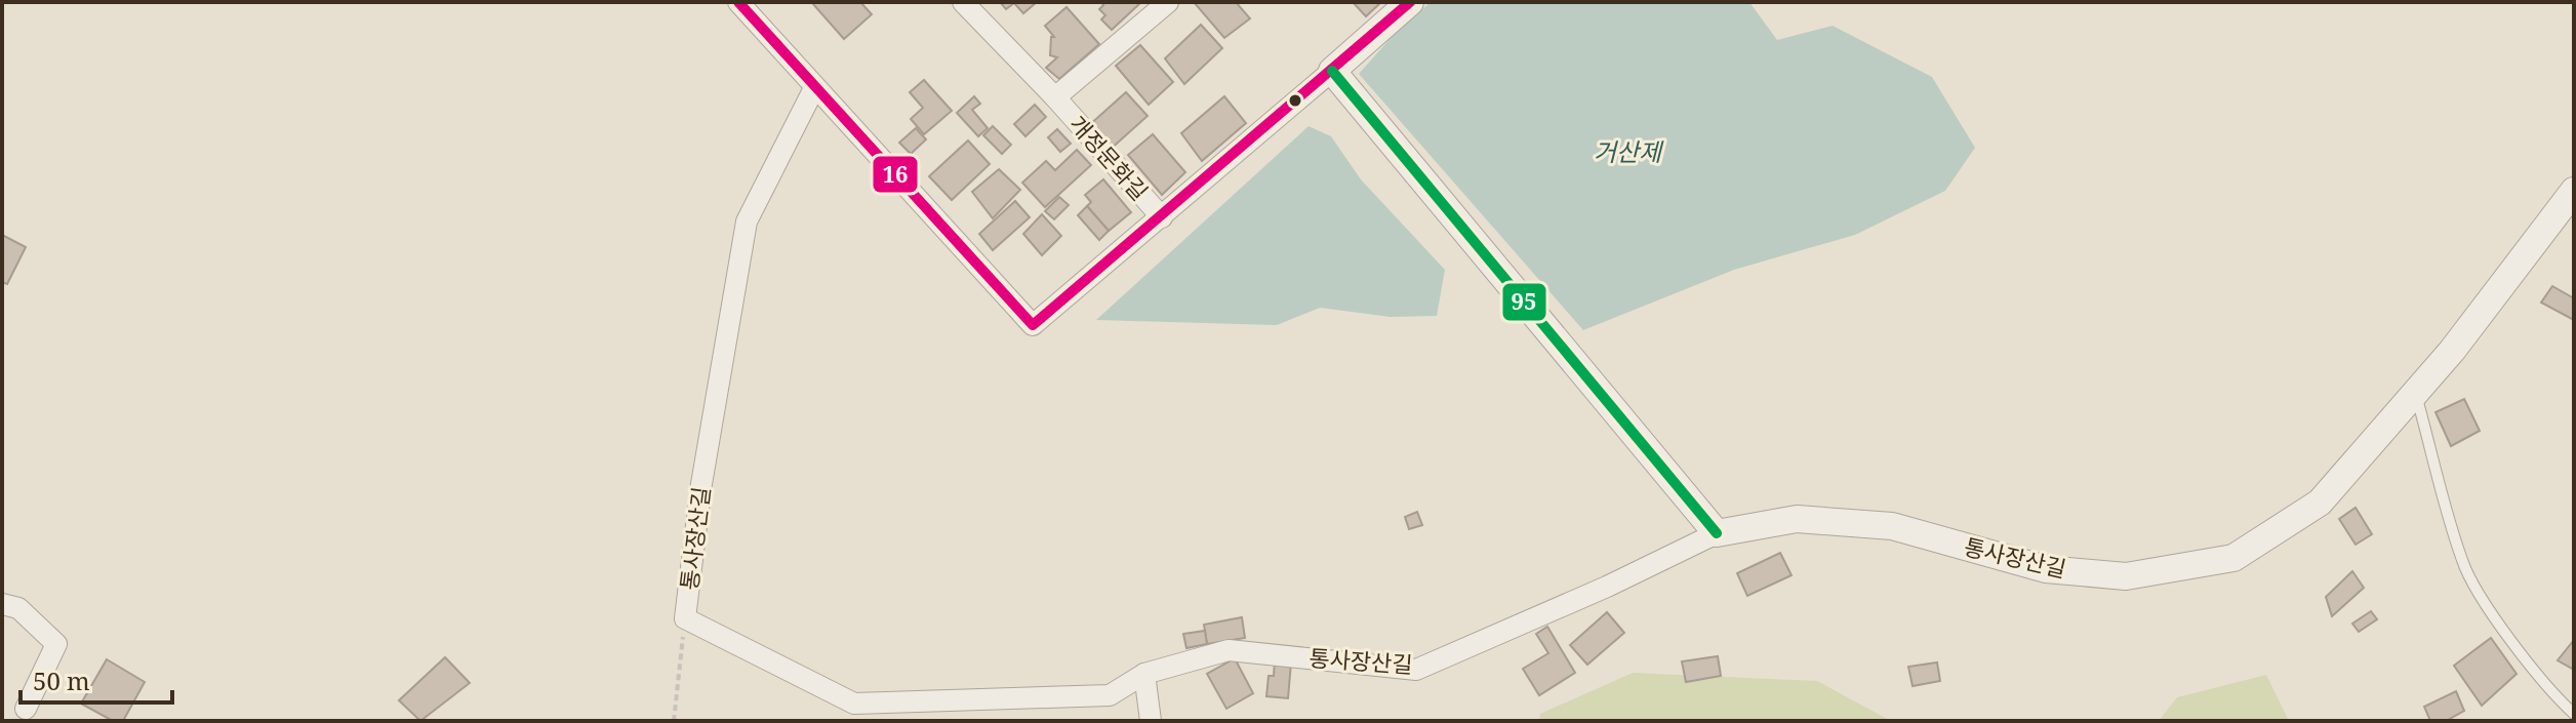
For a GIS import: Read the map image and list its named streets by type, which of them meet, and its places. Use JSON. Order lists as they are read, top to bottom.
{
  "streets": {
    "street": ["개정문화길", "통사장산길"]
  },
  "crossings": [
    ["개정문화길", "통사장산길"]
  ],
  "water": ["거산제"],
  "lines": ["transit line 16", "transit line 95"],
  "scale_bar": "50 m"
}
